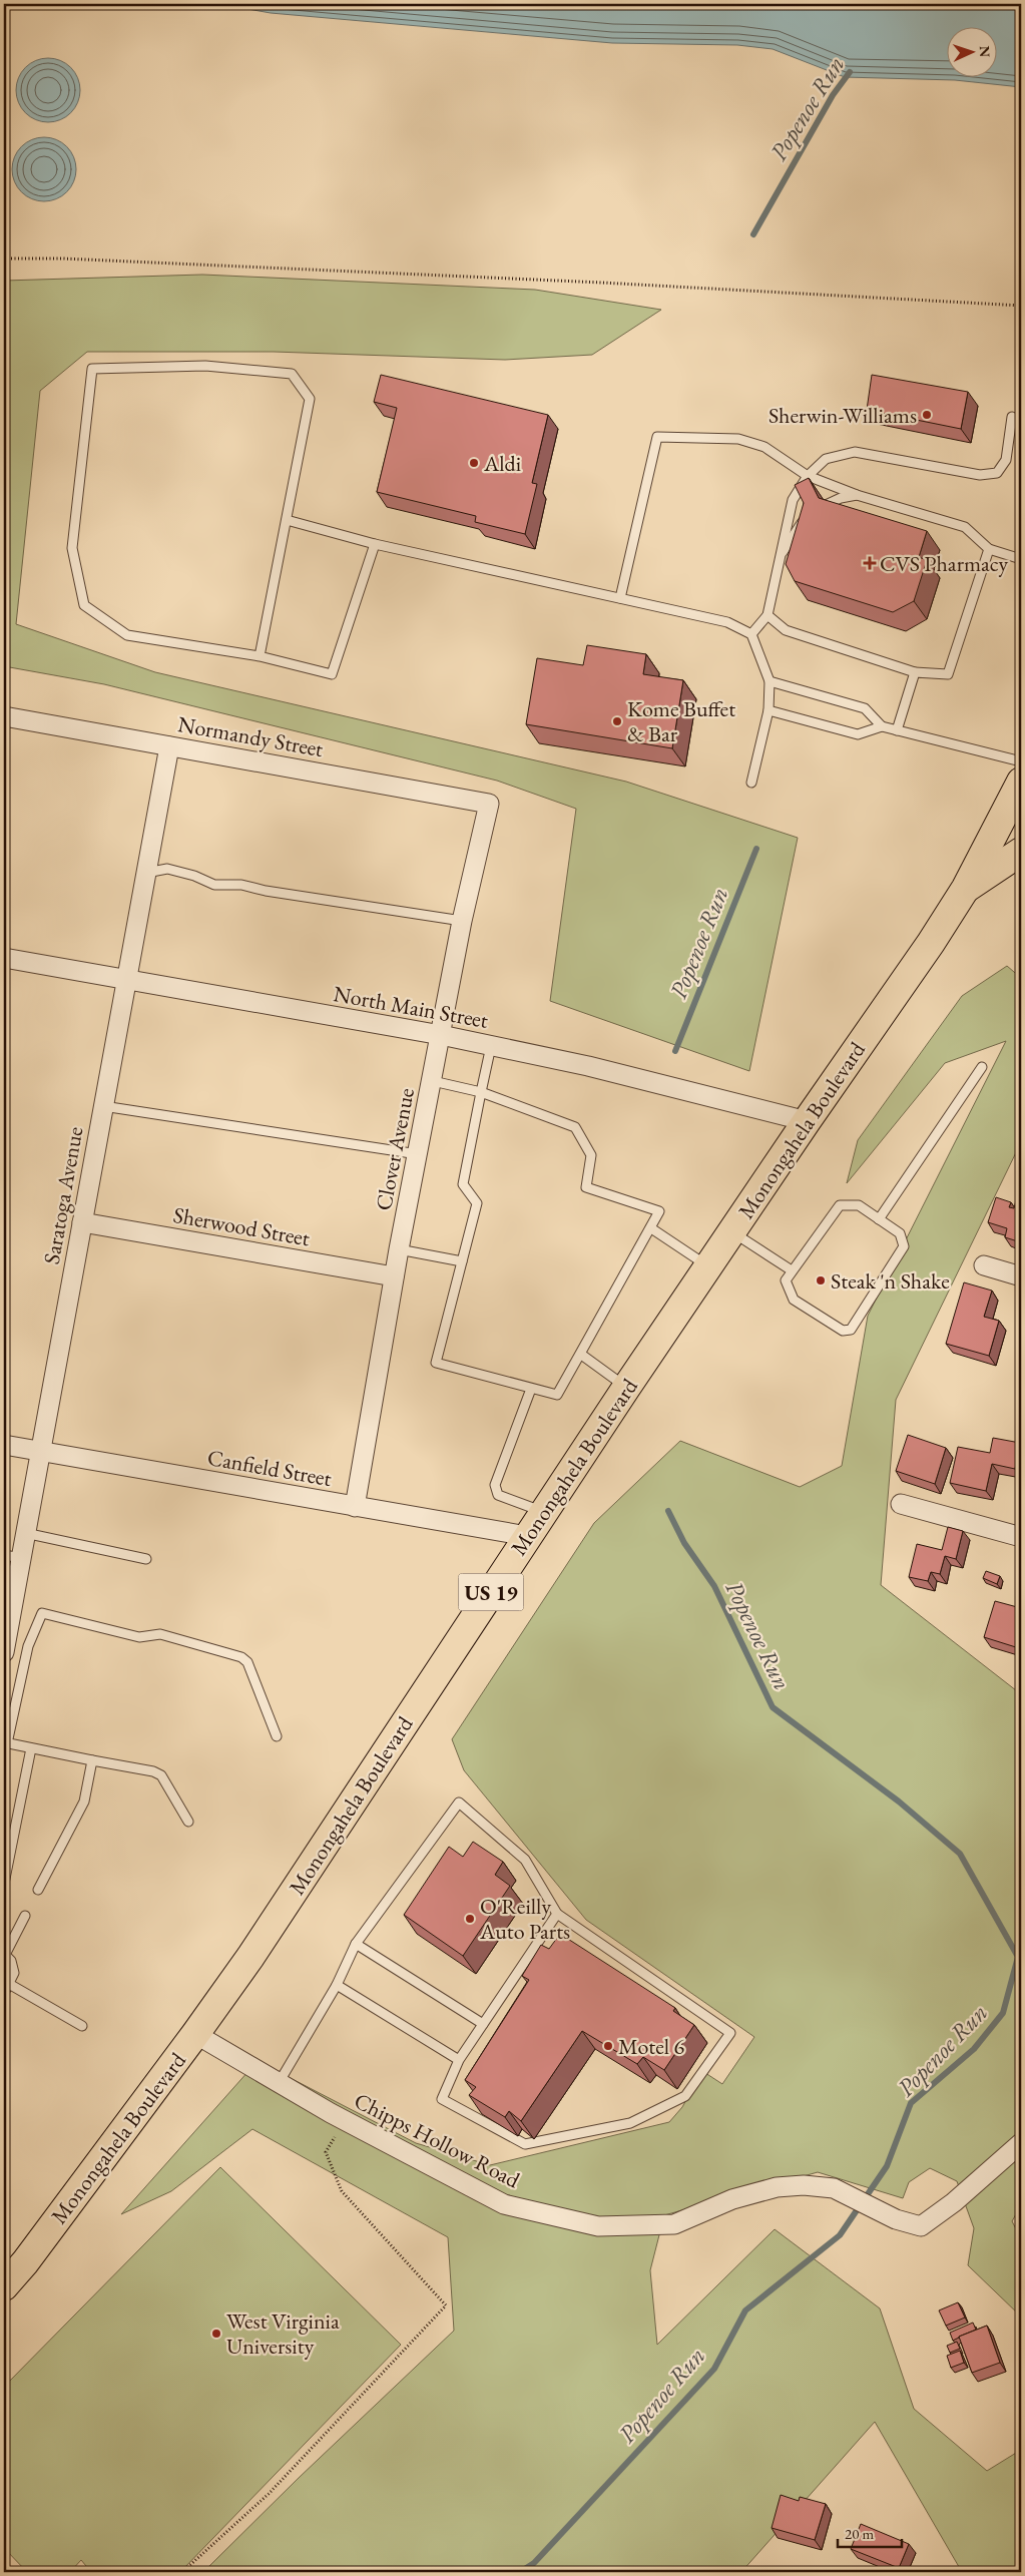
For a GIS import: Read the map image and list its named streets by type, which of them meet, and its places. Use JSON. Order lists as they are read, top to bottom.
{
  "streets": {
    "main road": ["Monongahela Boulevard", "US 19"],
    "street": [
      "Normandy Street",
      "North Main Street",
      "Clover Avenue",
      "Saratoga Avenue",
      "Sherwood Street",
      "Canfield Street",
      "Chipps Hollow Road"
    ]
  },
  "crossings": [
    ["Normandy Street", "Clover Avenue"],
    ["Normandy Street", "Saratoga Avenue"],
    ["North Main Street", "Monongahela Boulevard"],
    ["North Main Street", "Clover Avenue"],
    ["North Main Street", "Saratoga Avenue"],
    ["Monongahela Boulevard", "Canfield Street"],
    ["Monongahela Boulevard", "Chipps Hollow Road"],
    ["Clover Avenue", "Sherwood Street"],
    ["Clover Avenue", "Canfield Street"],
    ["Saratoga Avenue", "Sherwood Street"],
    ["Saratoga Avenue", "Canfield Street"]
  ],
  "water": ["Popenoe Run"],
  "places": {
    "other": [
      "Sherwin-Williams",
      "Aldi",
      "Kome Buffet & Bar",
      "Steak 'n Shake",
      "O'Reilly Auto Parts",
      "Motel 6",
      "West Virginia University"
    ],
    "health": ["CVS Pharmacy"]
  },
  "scale_bar": "20 m",
  "north": "right"
}
